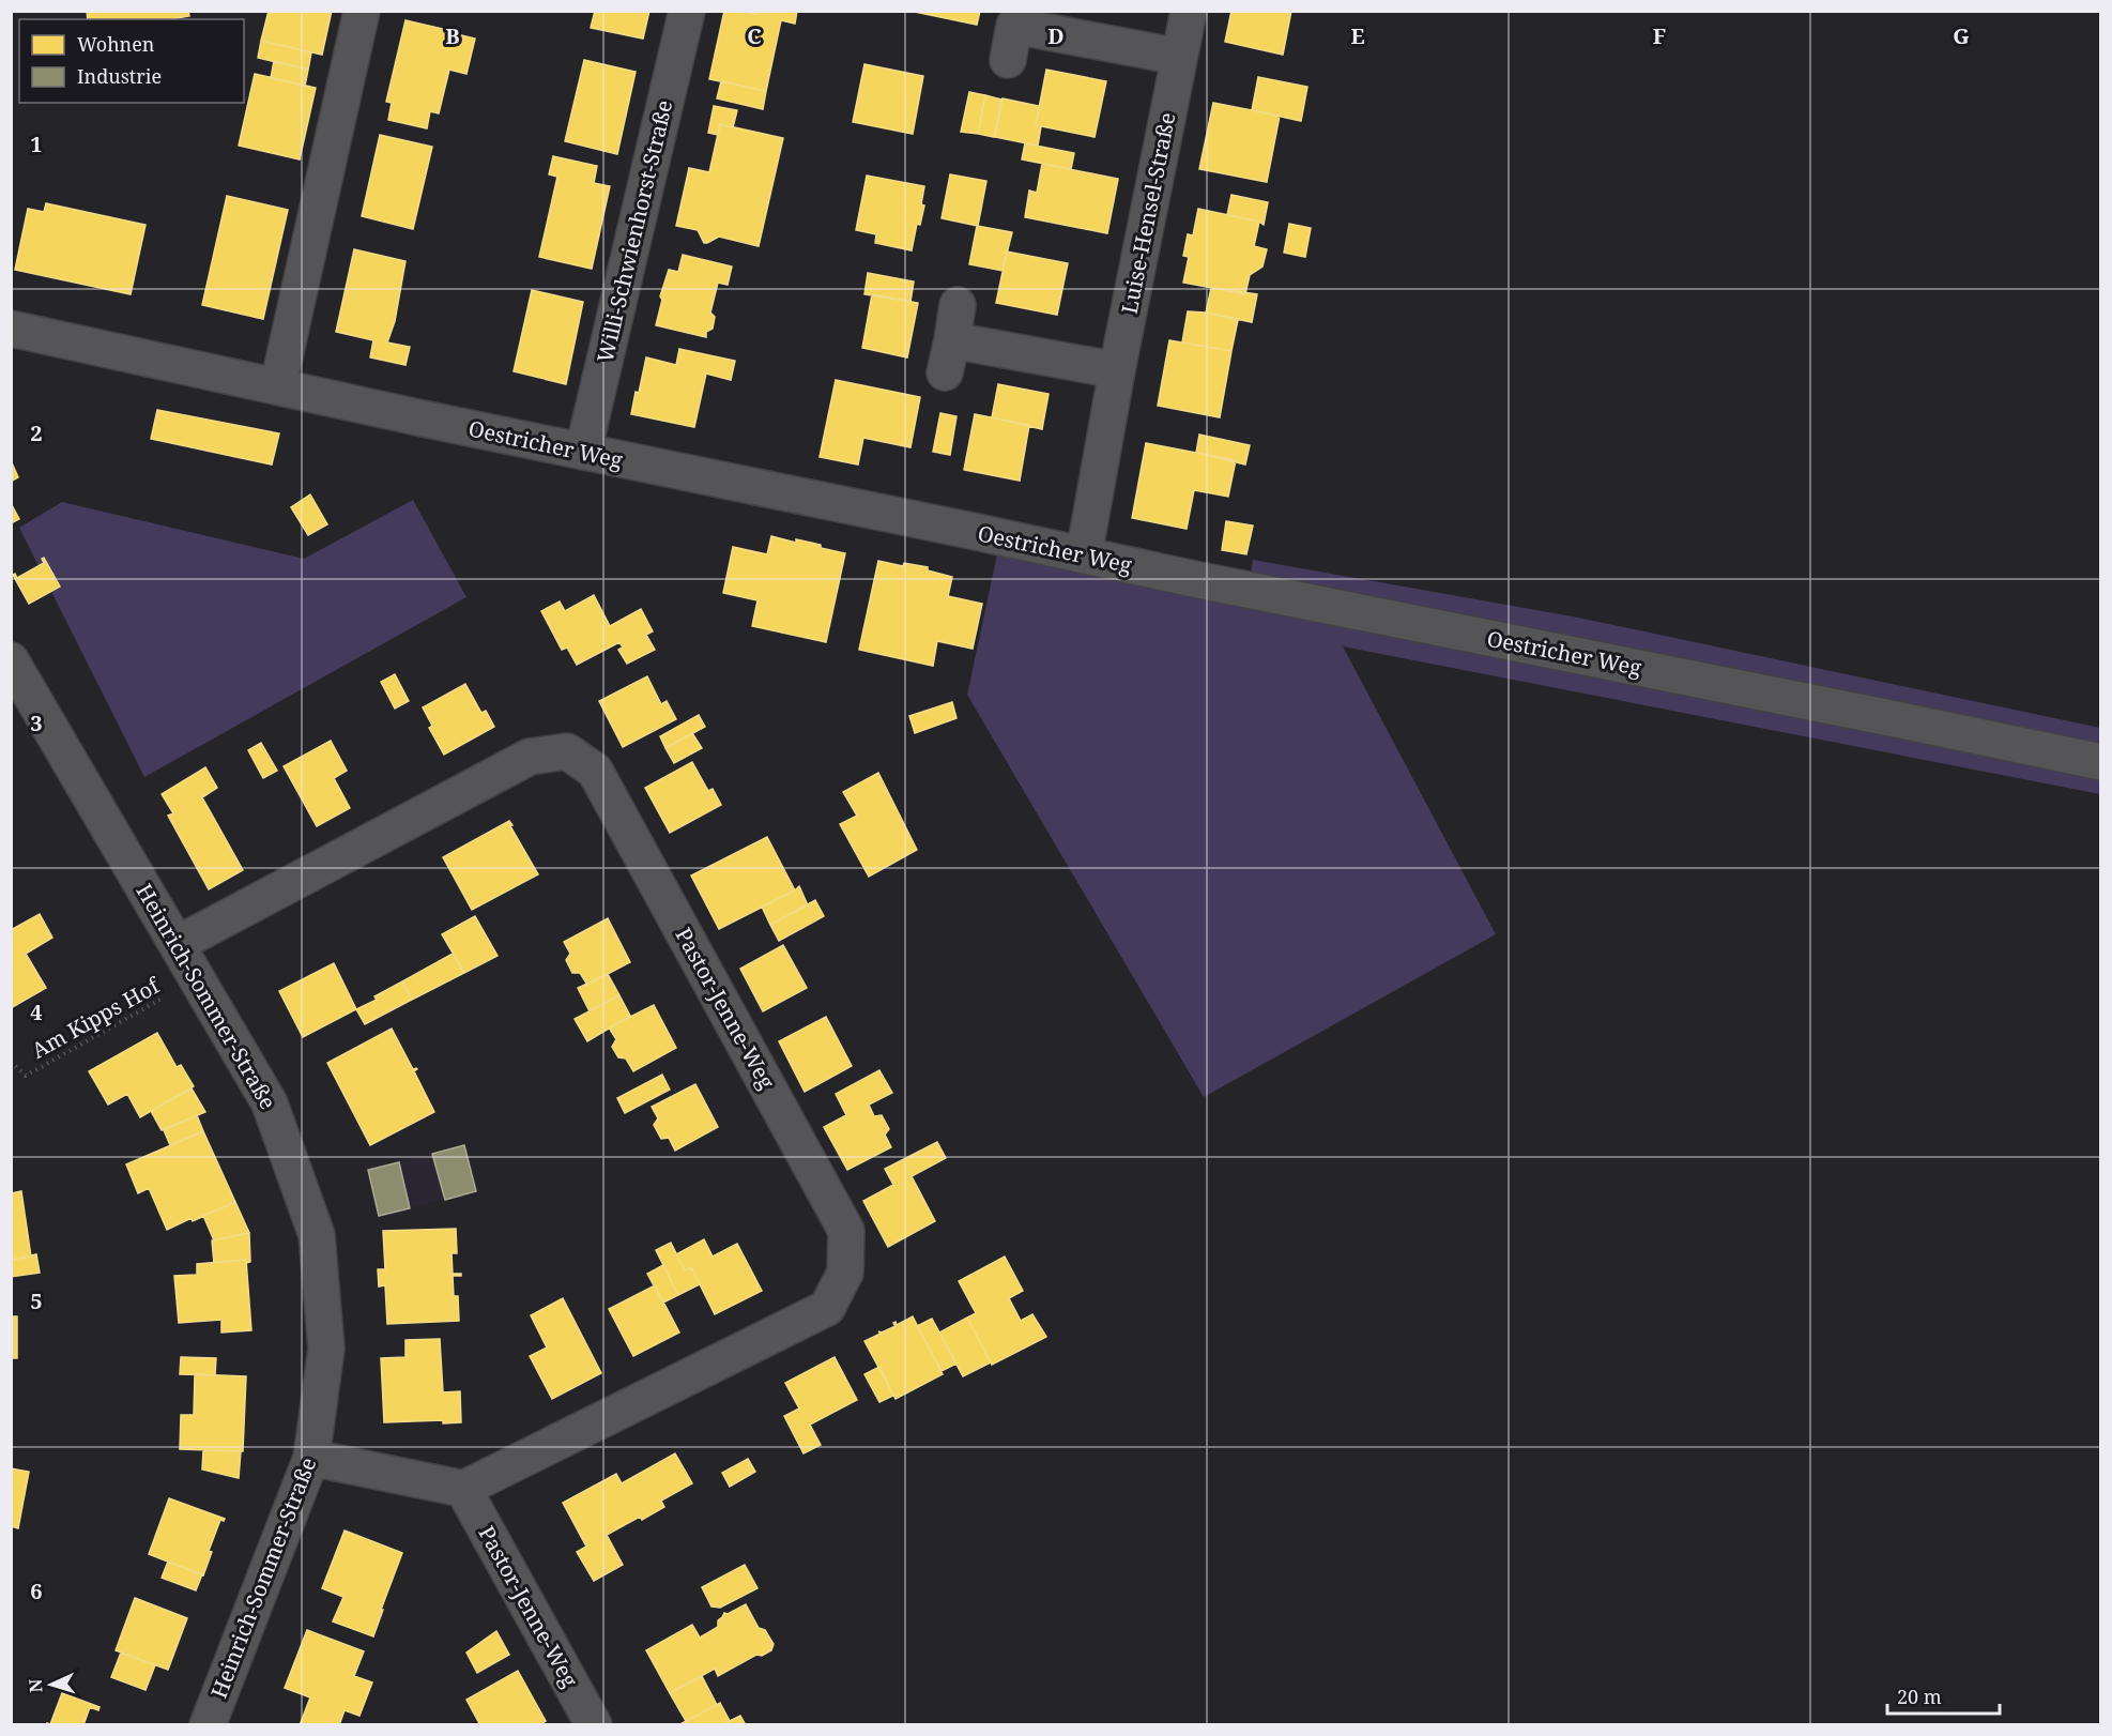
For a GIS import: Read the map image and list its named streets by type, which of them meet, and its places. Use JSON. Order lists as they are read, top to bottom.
{
  "streets": {
    "street": [
      "Luise-Hensel-Straße",
      "Willi-Schwienhorst-Straße",
      "Oestricher Weg",
      "Heinrich-Sommer-Straße",
      "Pastor-Jenne-Weg"
    ],
    "path": ["Am Kipps Hof"]
  },
  "crossings": [
    ["Luise-Hensel-Straße", "Oestricher Weg"],
    ["Willi-Schwienhorst-Straße", "Oestricher Weg"],
    ["Heinrich-Sommer-Straße", "Pastor-Jenne-Weg"],
    ["Heinrich-Sommer-Straße", "Am Kipps Hof"]
  ],
  "legend": ["Wohnen", "Industrie"],
  "scale_bar": "20 m",
  "north": "left",
  "grid": {
    "columns": [
      "B",
      "C",
      "D",
      "E",
      "F",
      "G"
    ],
    "rows": [
      "1",
      "2",
      "3",
      "4",
      "5",
      "6"
    ]
  }
}
